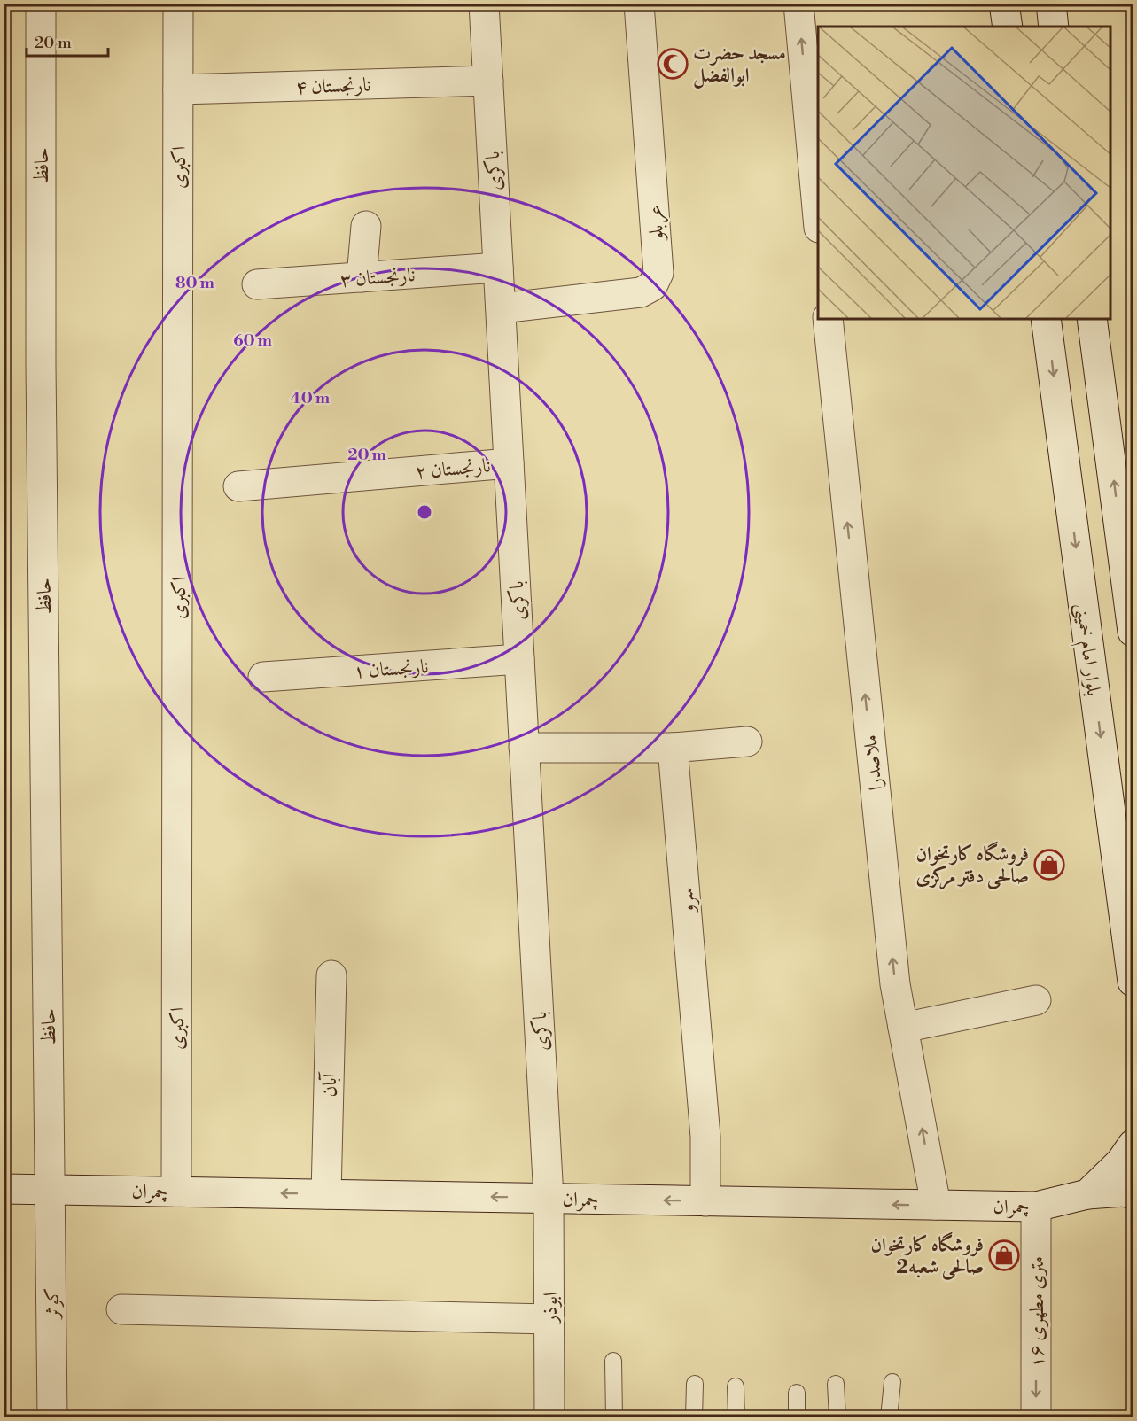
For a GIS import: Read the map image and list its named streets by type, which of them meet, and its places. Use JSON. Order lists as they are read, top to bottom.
{
  "streets": {
    "street": [
      "نارنجستان ۴",
      "حافظ",
      "اکبری",
      "باکری",
      "عربلو",
      "نارنجستان ۳",
      "نارنجستان ۲",
      "بلوار امام خمینی",
      "نارنجستان ۱",
      "ملاصدرا",
      "سرو",
      "آبان",
      "چمران",
      "کوثر",
      "ابوذر",
      "۱۶ متری مطهری"
    ]
  },
  "crossings": [
    ["نارنجستان ۴", "اکبری"],
    ["نارنجستان ۴", "باکری"],
    ["حافظ", "چمران"],
    ["حافظ", "کوثر"],
    ["اکبری", "چمران"],
    ["باکری", "عربلو"],
    ["باکری", "نارنجستان ۳"],
    ["باکری", "نارنجستان ۲"],
    ["باکری", "نارنجستان ۱"],
    ["باکری", "چمران"],
    ["باکری", "ابوذر"],
    ["ملاصدرا", "چمران"],
    ["سرو", "چمران"],
    ["آبان", "چمران"],
    ["چمران", "کوثر"],
    ["چمران", "ابوذر"],
    ["چمران", "۱۶ متری مطهری"]
  ],
  "one_way": ["ملاصدرا", "۱۶ متری مطهری"],
  "places": {
    "mosque": ["مسجد حضرت ابوالفضل"],
    "shop": ["فروشگاه کارتخوان صالحی دفتر مرکزی", "فروشگاه کارتخوان صالحی شعبه2"]
  },
  "scale_bar": "20 m",
  "rings": [
    "80 m",
    "60 m",
    "40 m",
    "20 m"
  ]
}
